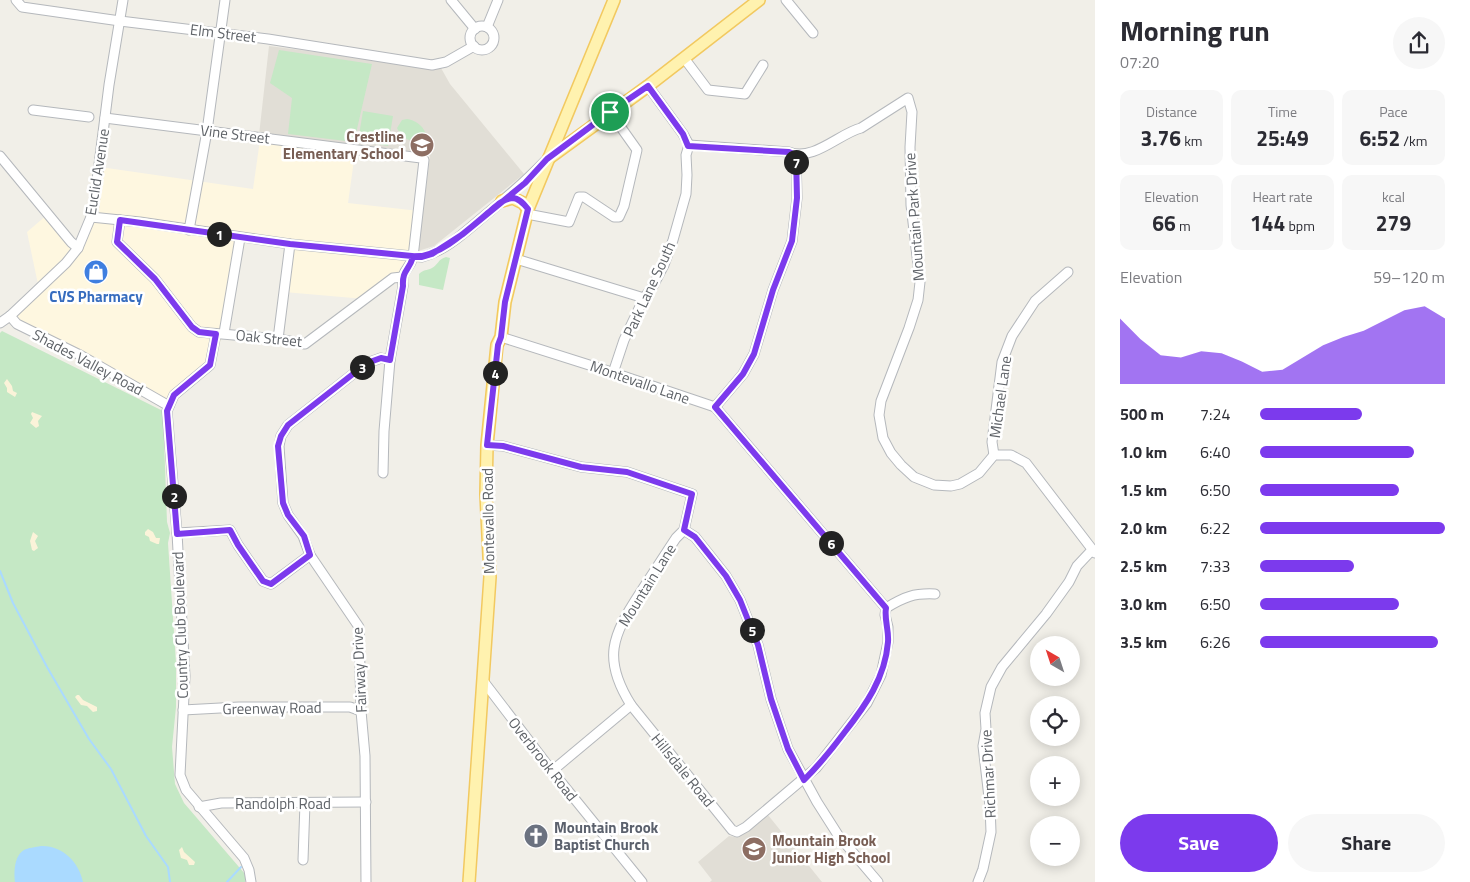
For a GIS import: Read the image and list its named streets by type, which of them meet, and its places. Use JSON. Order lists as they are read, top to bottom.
{
  "streets": {
    "main road": ["Montevallo Road"],
    "street": [
      "Elm Street",
      "Vine Street",
      "Euclid Avenue",
      "Mountain Park Drive",
      "Park Lane South",
      "Oak Street",
      "Shades Valley Road",
      "Montevallo Lane",
      "Michael Lane",
      "Mountain Lane",
      "Country Club Boulevard",
      "Fairway Drive",
      "Greenway Road",
      "Overbrook Road",
      "Hillsdale Road",
      "Richmar Drive",
      "Randolph Road"
    ]
  },
  "crossings": [
    ["Elm Street", "Euclid Avenue"],
    ["Vine Street", "Euclid Avenue"],
    ["Euclid Avenue", "Shades Valley Road"],
    ["Mountain Park Drive", "Park Lane South"],
    ["Mountain Park Drive", "Michael Lane"],
    ["Park Lane South", "Montevallo Lane"],
    ["Shades Valley Road", "Country Club Boulevard"],
    ["Montevallo Lane", "Montevallo Road"],
    ["Montevallo Road", "Mountain Lane"],
    ["Montevallo Road", "Overbrook Road"],
    ["Mountain Lane", "Hillsdale Road"],
    ["Country Club Boulevard", "Greenway Road"],
    ["Country Club Boulevard", "Randolph Road"],
    ["Fairway Drive", "Greenway Road"],
    ["Fairway Drive", "Randolph Road"]
  ],
  "places": {
    "school or university": ["Crestline Elementary School", "Mountain Brook Junior High School"],
    "shop": ["CVS Pharmacy"],
    "church": ["Mountain Brook Baptist Church"]
  },
  "north": "top left",
  "page": {
    "heading": ["Morning run", "07:20"],
    "stats": [
      ["Distance", "3.76 km"],
      ["Time", "25:49"],
      ["Pace", "6:52 /km"],
      ["Elevation", "66 m"],
      ["Heart rate", "144 bpm"],
      ["kcal", "279"]
    ],
    "pins": [
      "7",
      "1",
      "3",
      "4",
      "2",
      "6",
      "5"
    ],
    "chart": ["Elevation", "59–120 m"],
    "list": [
      {
        "name": "500 m",
        "note": "7:24"
      },
      {
        "name": "1.0 km",
        "note": "6:40"
      },
      {
        "name": "1.5 km",
        "note": "6:50"
      },
      {
        "name": "2.0 km",
        "note": "6:22"
      },
      {
        "name": "2.5 km",
        "note": "7:33"
      },
      {
        "name": "3.0 km",
        "note": "6:50"
      },
      {
        "name": "3.5 km",
        "note": "6:26"
      }
    ],
    "map_buttons": ["+", "−"],
    "buttons": ["Save", "Share"]
  }
}
